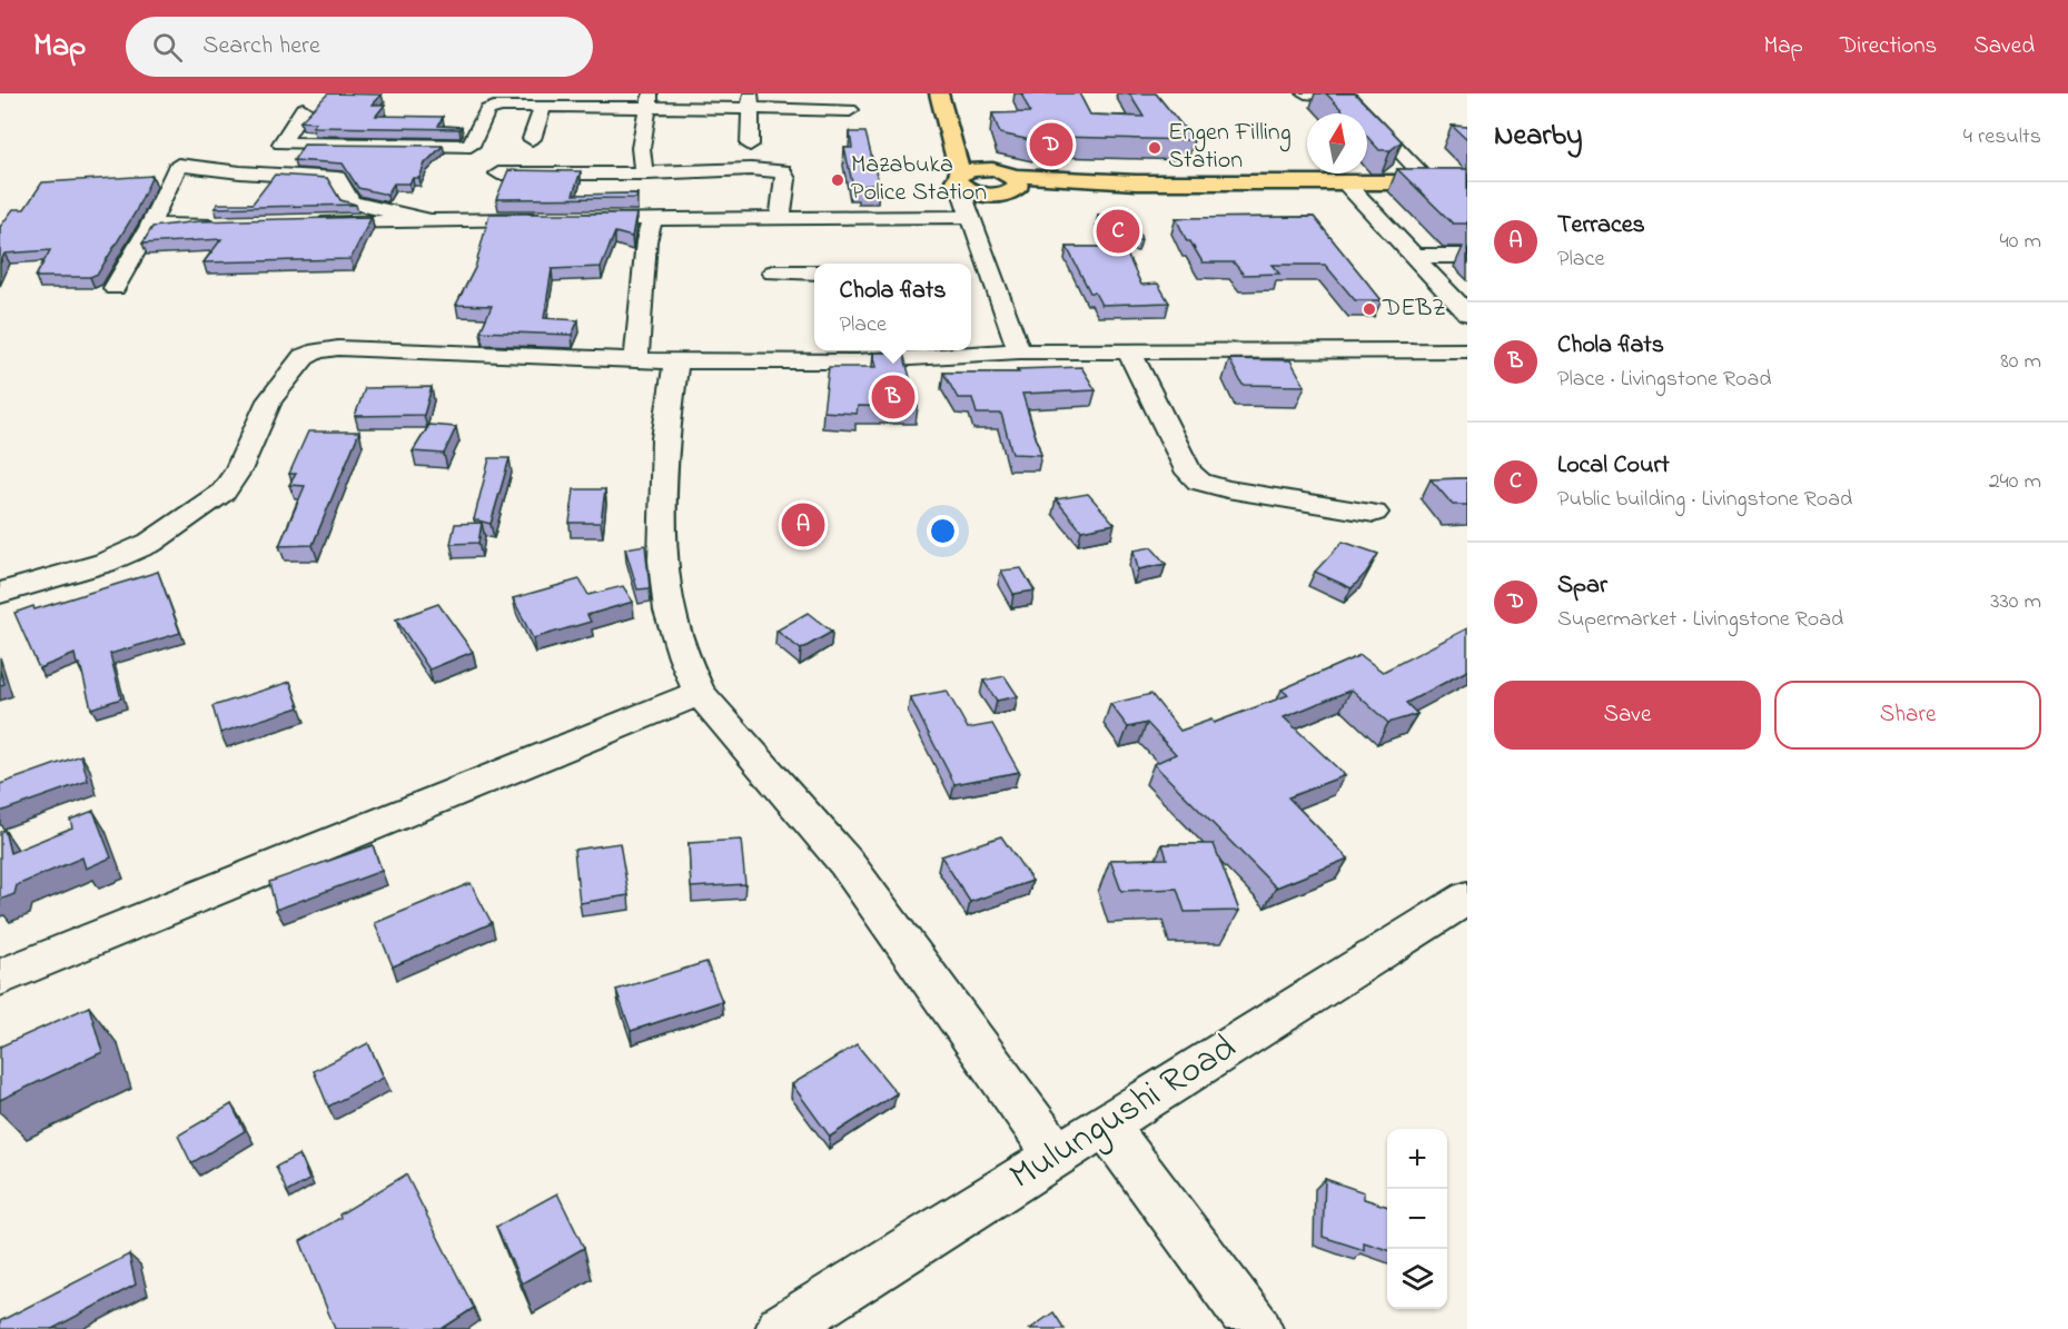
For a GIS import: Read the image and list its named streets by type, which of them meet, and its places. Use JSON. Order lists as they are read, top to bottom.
{
  "streets": {
    "street": ["Mulungushi Road"]
  },
  "places": ["Engen Filling Station", "Mazabuka Police Station", "DEBZ"],
  "north": "top",
  "page": {
    "header": "Map",
    "search": "Search here",
    "nav": ["Map", "Directions", "Saved"],
    "heading": ["Nearby", "4 results"],
    "pins": [
      "D",
      "C",
      "B",
      "A"
    ],
    "list": [
      {
        "mark": "A",
        "name": "Terraces",
        "note": "Place",
        "value": "40 m"
      },
      {
        "mark": "B",
        "name": "Chola flats",
        "note": "Place · Livingstone Road",
        "value": "80 m"
      },
      {
        "mark": "C",
        "name": "Local Court",
        "note": "Public building · Livingstone Road",
        "value": "240 m"
      },
      {
        "mark": "D",
        "name": "Spar",
        "note": "Supermarket · Livingstone Road",
        "value": "330 m"
      }
    ],
    "popup": ["Chola flats", "Place"],
    "buttons": ["Save", "Share"],
    "map_buttons": ["+", "−"]
  }
}
